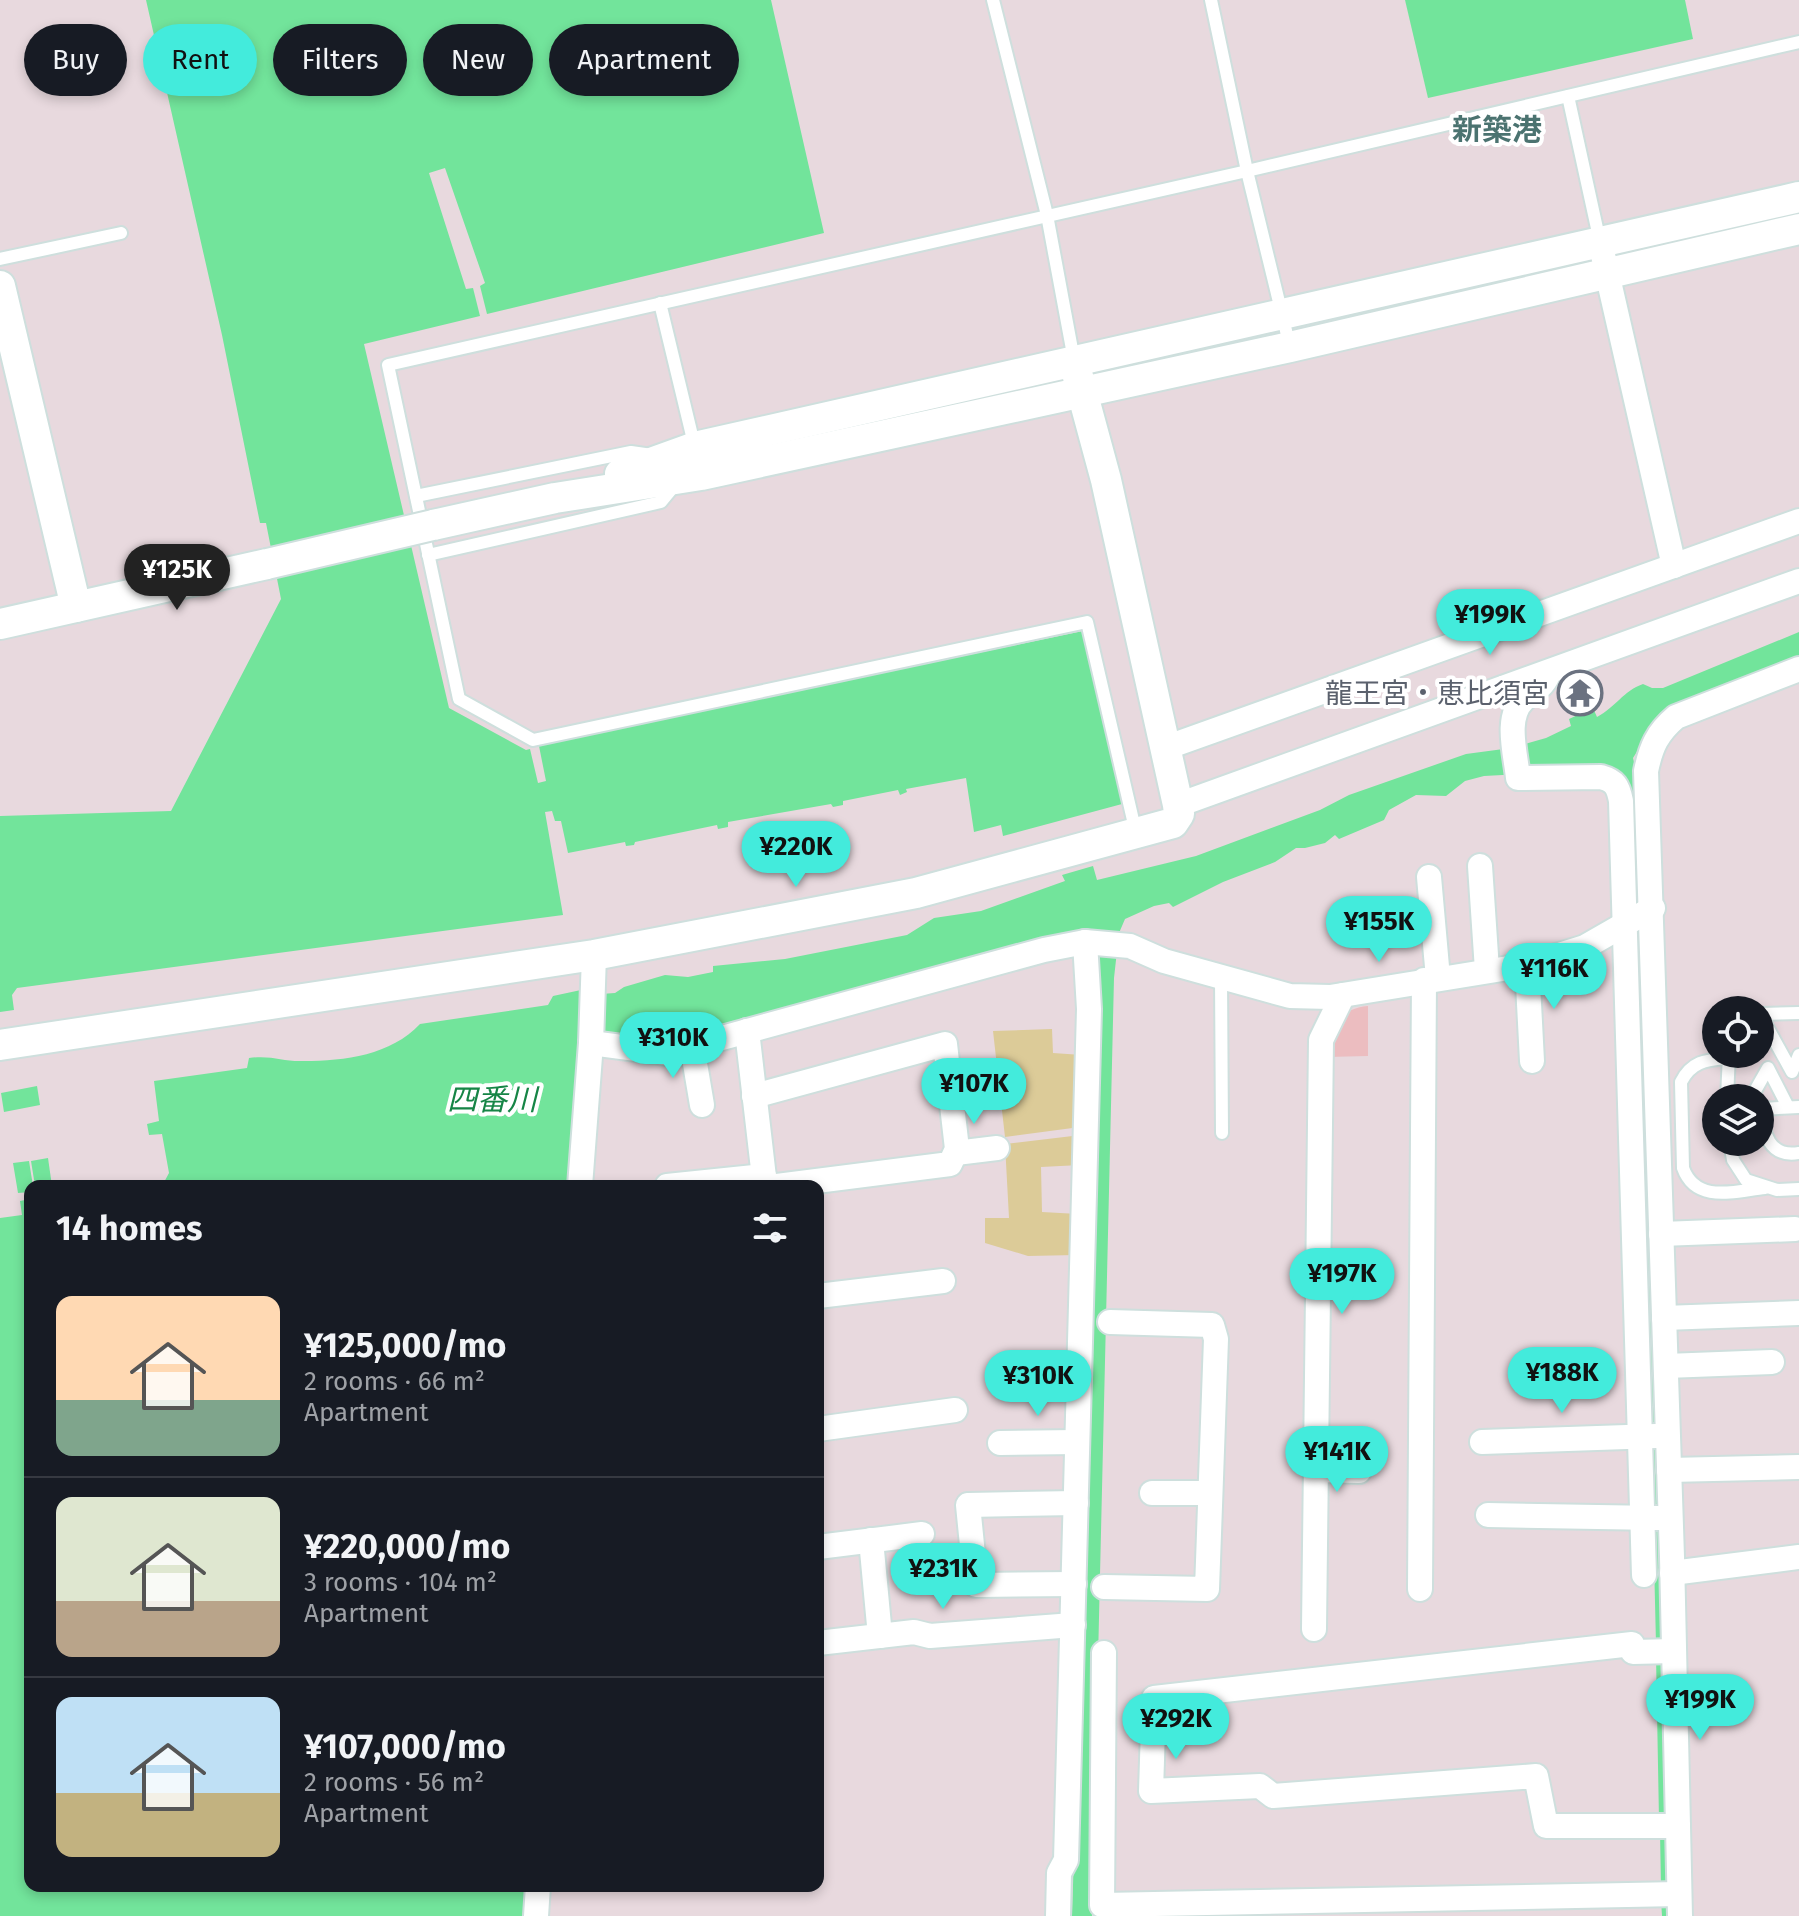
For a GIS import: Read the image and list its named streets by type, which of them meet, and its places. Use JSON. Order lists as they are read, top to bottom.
{
  "districts": ["新築港"],
  "water": ["四番川"],
  "places": {
    "temple": ["龍王宮・恵比須宮"]
  },
  "page": {
    "chip": [
      "Buy",
      "Rent",
      "Filters",
      "New",
      "Apartment"
    ],
    "price": [
      "¥125K",
      "¥199K",
      "¥220K",
      "¥155K",
      "¥116K",
      "¥310K",
      "¥107K",
      "¥197K",
      "¥188K",
      "¥310K",
      "¥141K",
      "¥231K",
      "¥199K",
      "¥292K"
    ],
    "heading": "14 homes",
    "list": [
      {
        "name": "¥125,000/mo",
        "note": "2 rooms · 66 m² · Apartment"
      },
      {
        "name": "¥220,000/mo",
        "note": "3 rooms · 104 m² · Apartment"
      },
      {
        "name": "¥107,000/mo",
        "note": "2 rooms · 56 m² · Apartment"
      }
    ]
  }
}
